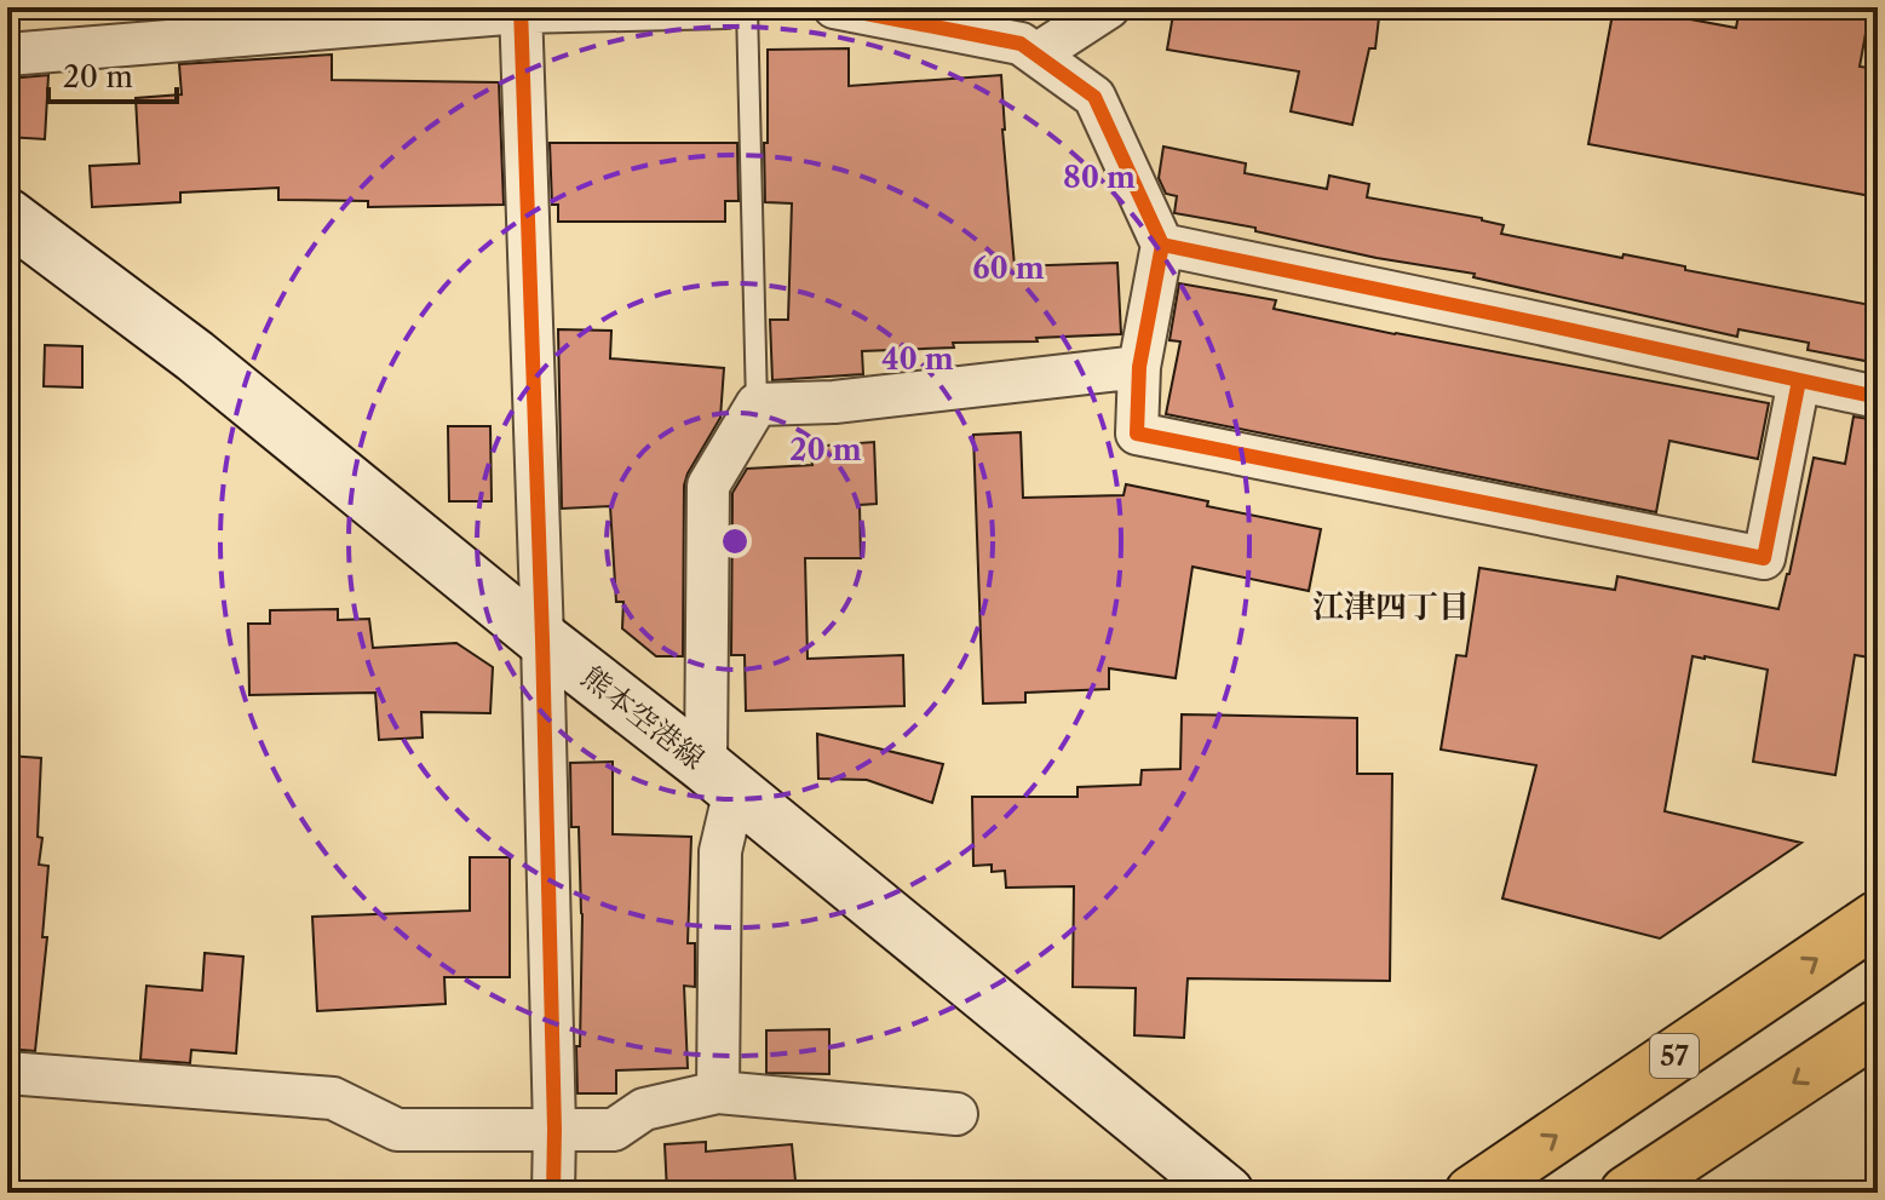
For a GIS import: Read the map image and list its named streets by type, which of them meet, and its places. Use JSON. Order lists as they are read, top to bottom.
{
  "streets": {
    "highway": ["57"],
    "main road": ["熊本空港線"]
  },
  "districts": ["江津四丁目"],
  "scale_bar": "20 m",
  "rings": [
    "80 m",
    "60 m",
    "40 m",
    "20 m"
  ]
}
